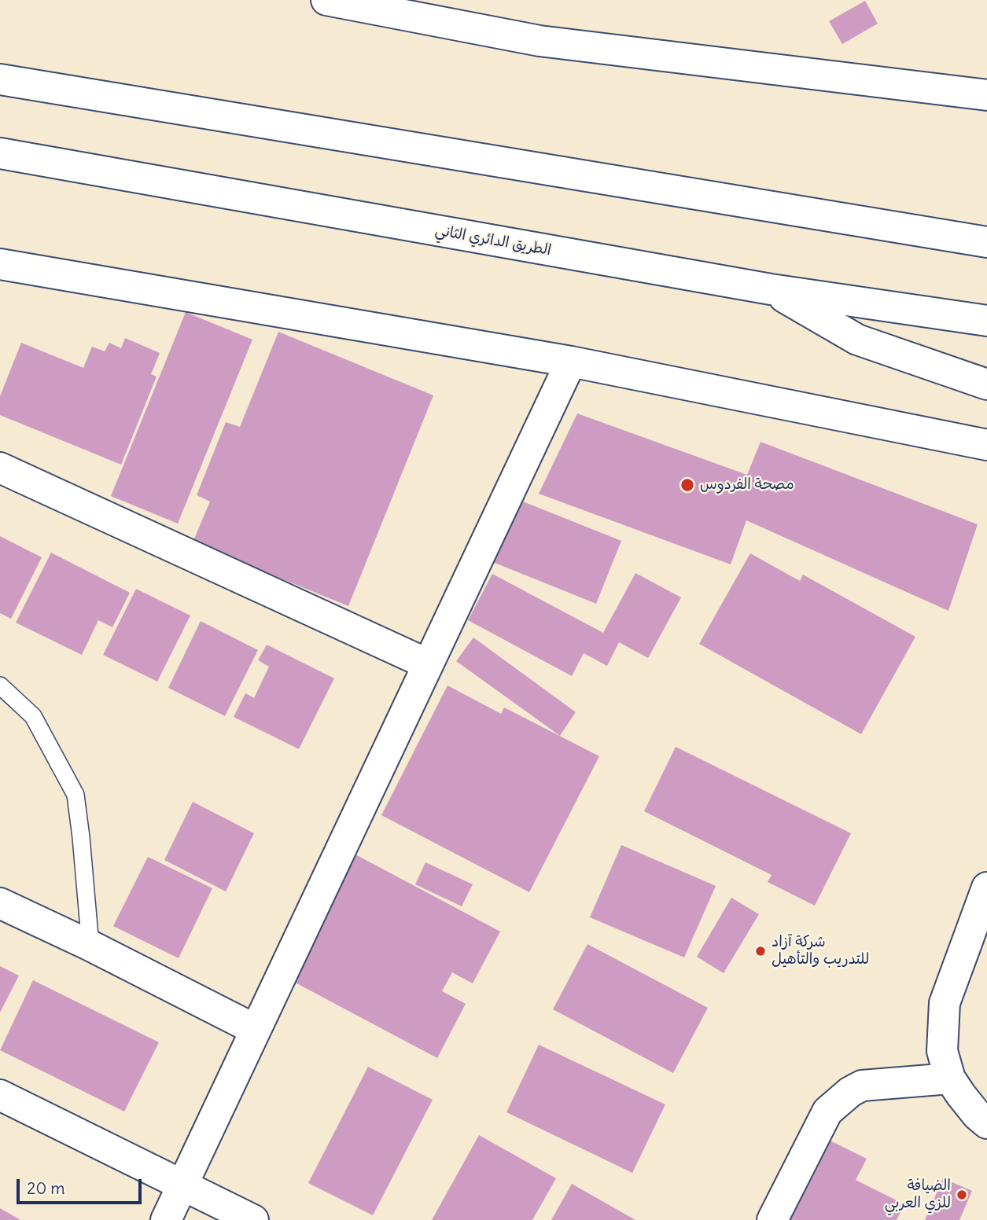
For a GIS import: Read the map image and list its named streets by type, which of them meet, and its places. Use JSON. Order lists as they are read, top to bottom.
{
  "streets": {
    "main road": ["الطريق الدائري الثاني"]
  },
  "places": ["مصحة الفردوس", "شركة آزاد للتدريب والتأهيل", "الضيافة للزي العربي"],
  "scale_bar": "20 m"
}
